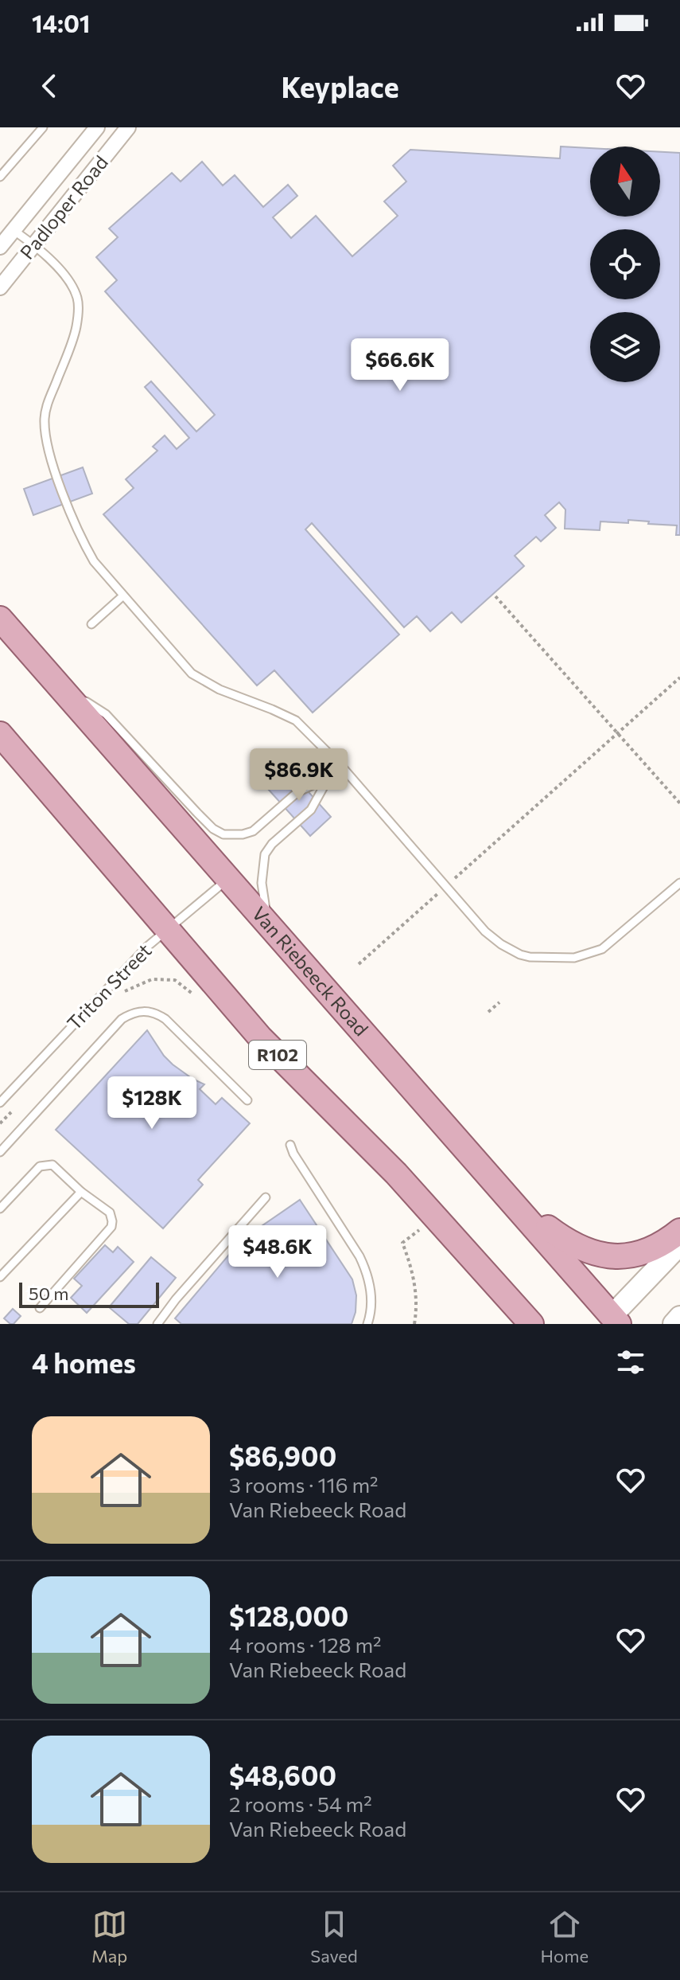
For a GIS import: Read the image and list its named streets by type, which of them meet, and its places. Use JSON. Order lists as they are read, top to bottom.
{
  "streets": {
    "main road": ["Van Riebeeck Road", "R102"],
    "street": ["Padloper Road"],
    "lane": ["Triton Street"]
  },
  "crossings": [
    ["Van Riebeeck Road", "Triton Street"],
    ["Triton Street", "R102"]
  ],
  "scale_bar": "50 m",
  "north": "top",
  "page": {
    "status": "14:01",
    "header": "Keyplace",
    "price": [
      "$66.6K",
      "$86.9K",
      "$128K",
      "$48.6K"
    ],
    "scale": "50 m",
    "heading": "4 homes",
    "list": [
      {
        "name": "$86,900",
        "note": "3 rooms · 116 m² · Van Riebeeck Road"
      },
      {
        "name": "$128,000",
        "note": "4 rooms · 128 m² · Van Riebeeck Road"
      },
      {
        "name": "$48,600",
        "note": "2 rooms · 54 m² · Van Riebeeck Road"
      }
    ],
    "tabs": ["Map", "Saved", "Home"]
  }
}
